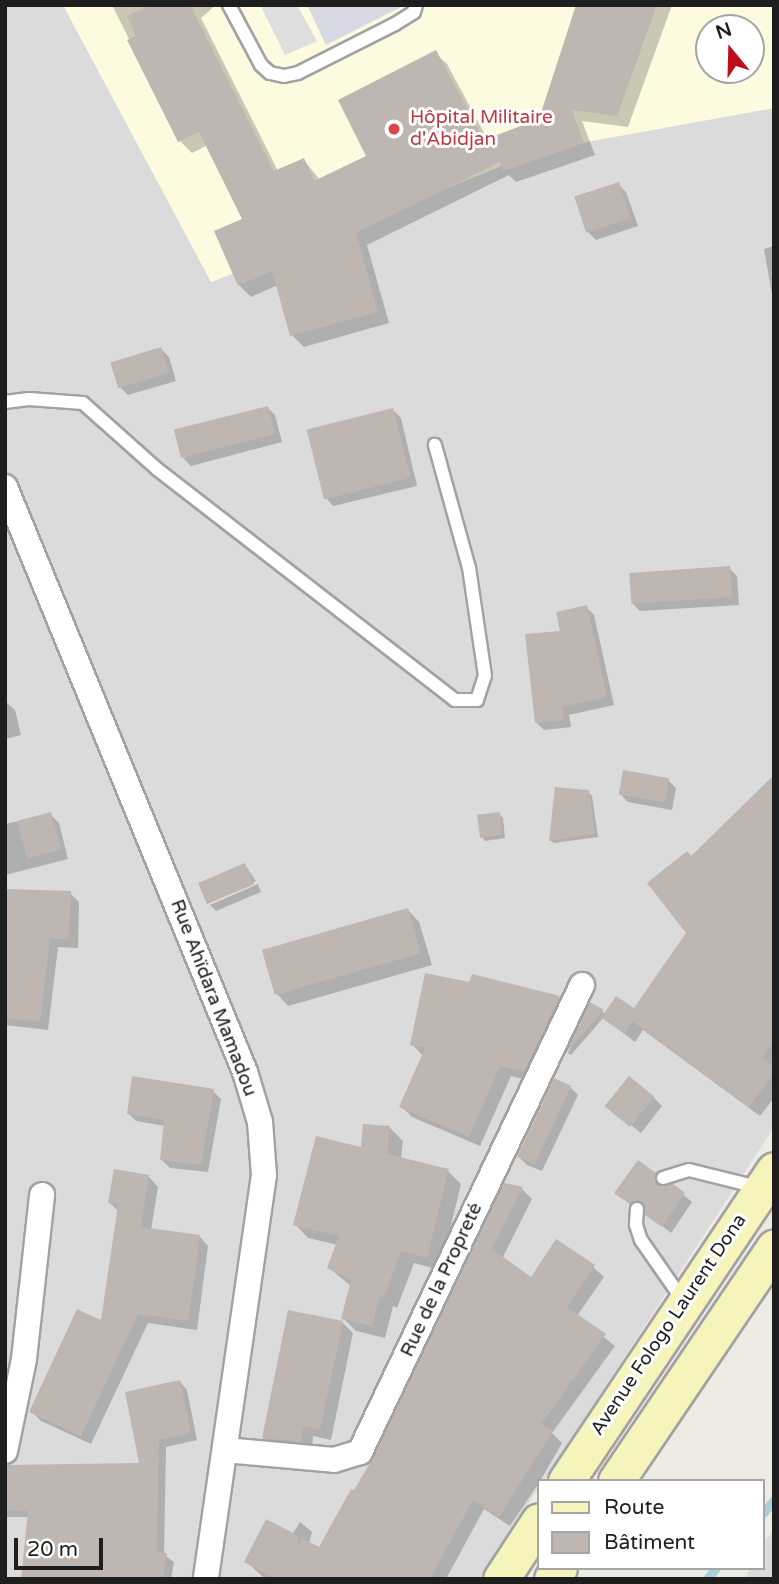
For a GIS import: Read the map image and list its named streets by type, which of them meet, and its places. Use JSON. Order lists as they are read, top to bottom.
{
  "streets": {
    "main road": ["Avenue Fologo Laurent Dona"],
    "street": ["Rue Ahïdara Mamadou", "Rue de la Propreté"]
  },
  "crossings": [
    ["Rue Ahïdara Mamadou", "Rue de la Propreté"]
  ],
  "places": ["Hôpital Militaire d'Abidjan"],
  "legend": ["Route", "Bâtiment"],
  "scale_bar": "20 m",
  "north": "top"
}
